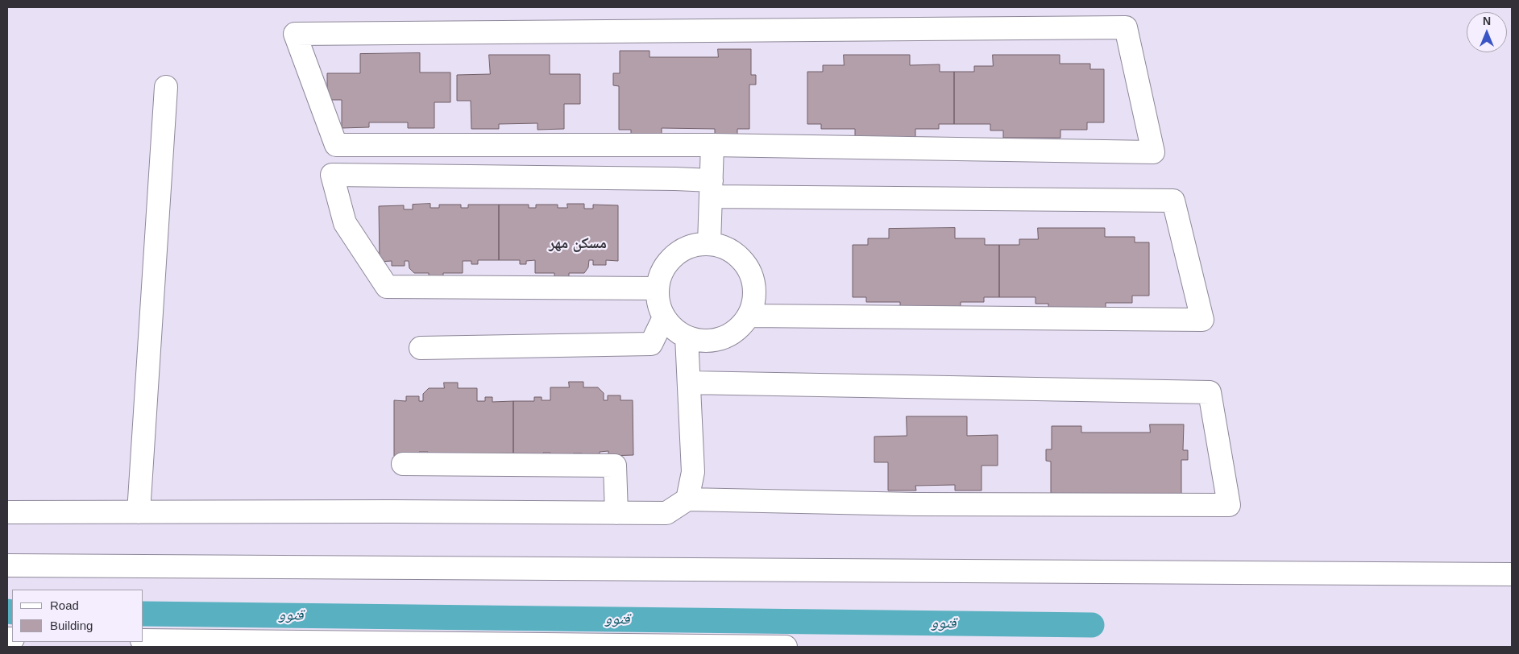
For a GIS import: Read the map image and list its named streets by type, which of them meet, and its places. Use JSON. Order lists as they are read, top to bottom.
{
  "districts": ["مسکن مهر"],
  "water": ["قنوو"],
  "legend": ["Road", "Building"],
  "north": "top"
}
